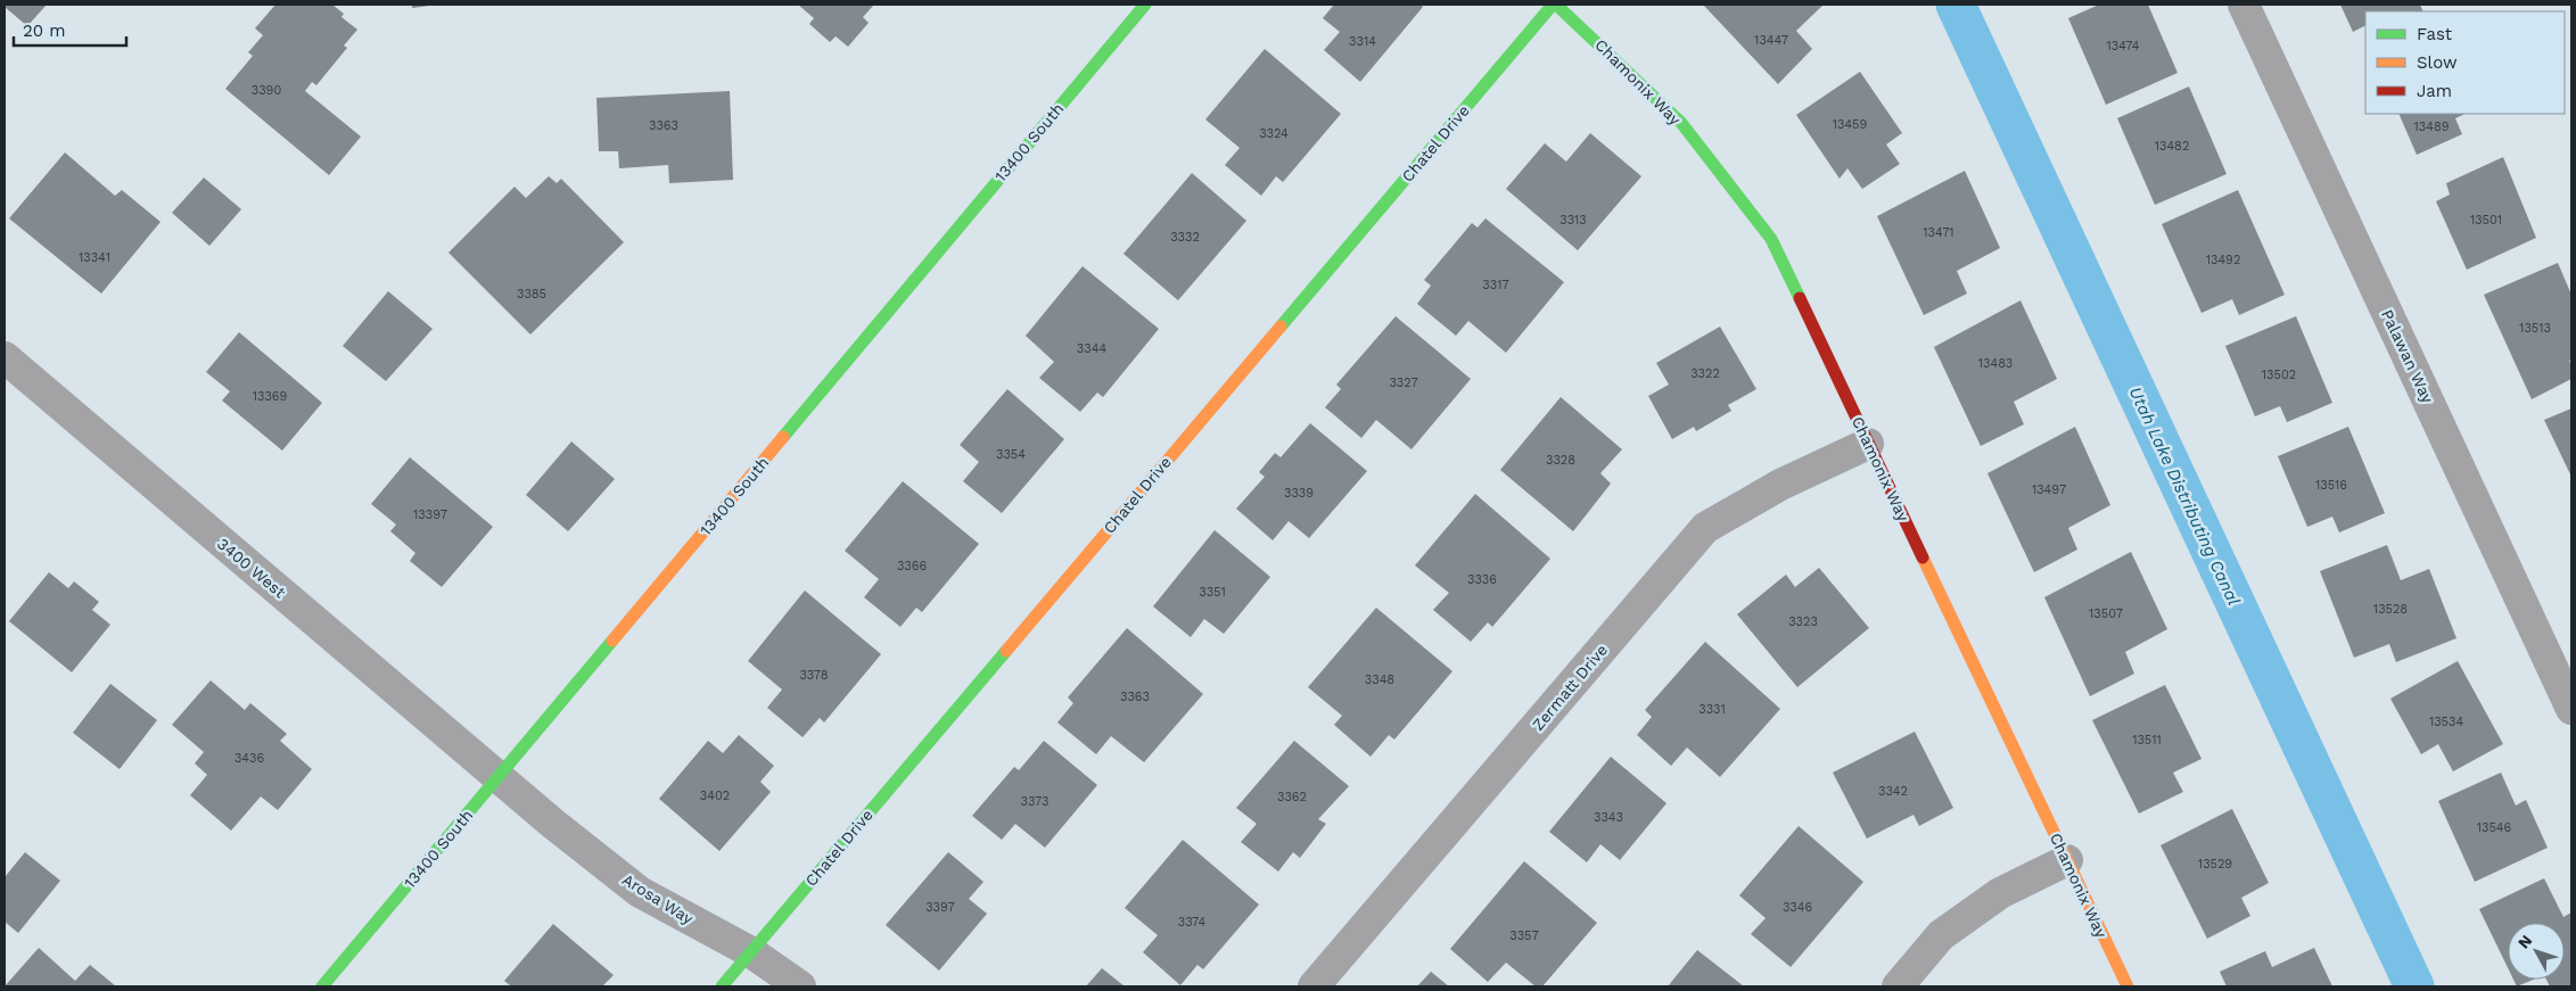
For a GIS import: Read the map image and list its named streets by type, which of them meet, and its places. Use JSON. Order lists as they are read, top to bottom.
{
  "streets": {
    "street": [
      "Chamonix Way",
      "13400 South",
      "Chatel Drive",
      "Palawan Way",
      "3400 West",
      "Zermatt Drive",
      "Arosa Way"
    ]
  },
  "crossings": [
    ["Chamonix Way", "Chatel Drive"],
    ["Chamonix Way", "Zermatt Drive"],
    ["13400 South", "3400 West"],
    ["13400 South", "Arosa Way"],
    ["Chatel Drive", "Arosa Way"],
    ["3400 West", "Arosa Way"]
  ],
  "water": ["Utah Lake Distributing Canal"],
  "house_numbers": [
    "13447",
    "3314",
    "13474",
    "3390",
    "13459",
    "3363",
    "13489",
    "3324",
    "13482",
    "3313",
    "13501",
    "13471",
    "3332",
    "13341",
    "13492",
    "3317",
    "3385",
    "13513",
    "3344",
    "13483",
    "3322",
    "13502",
    "3327",
    "13369",
    "3354",
    "3328",
    "13516",
    "13497",
    "3339",
    "13397",
    "3366",
    "3336",
    "3351",
    "13528",
    "13507",
    "3323",
    "3378",
    "3348",
    "3363",
    "3331",
    "13534",
    "13511",
    "3436",
    "3342",
    "3402",
    "3362",
    "3373",
    "3343",
    "13546",
    "13529",
    "3397",
    "3346",
    "3374",
    "3357"
  ],
  "legend": ["Fast", "Slow", "Jam"],
  "scale_bar": "20 m",
  "north": "top left"
}
